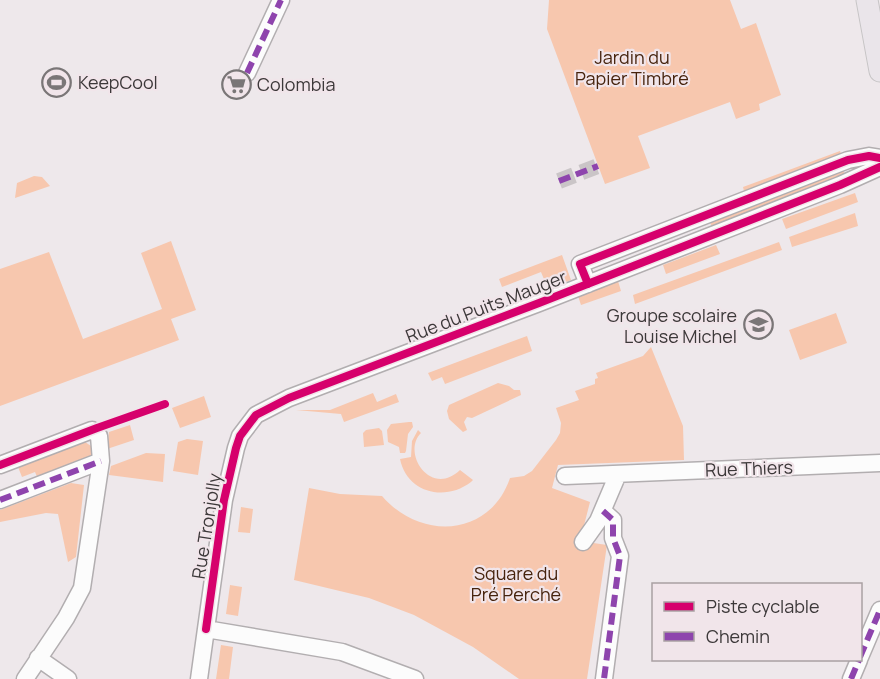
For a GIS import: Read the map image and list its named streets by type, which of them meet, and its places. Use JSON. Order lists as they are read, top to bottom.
{
  "streets": {
    "street": ["Rue du Puits Mauger", "Rue Thiers", "Rue Tronjolly"]
  },
  "crossings": [
    ["Rue du Puits Mauger", "Rue Tronjolly"]
  ],
  "parks": ["Jardin du Papier Timbré", "Square du Pré Perché"],
  "places": {
    "sports": ["KeepCool"],
    "supermarket": ["Colombia"],
    "school or university": ["Groupe scolaire Louise Michel"]
  },
  "legend": ["Piste cyclable", "Chemin"]
}
